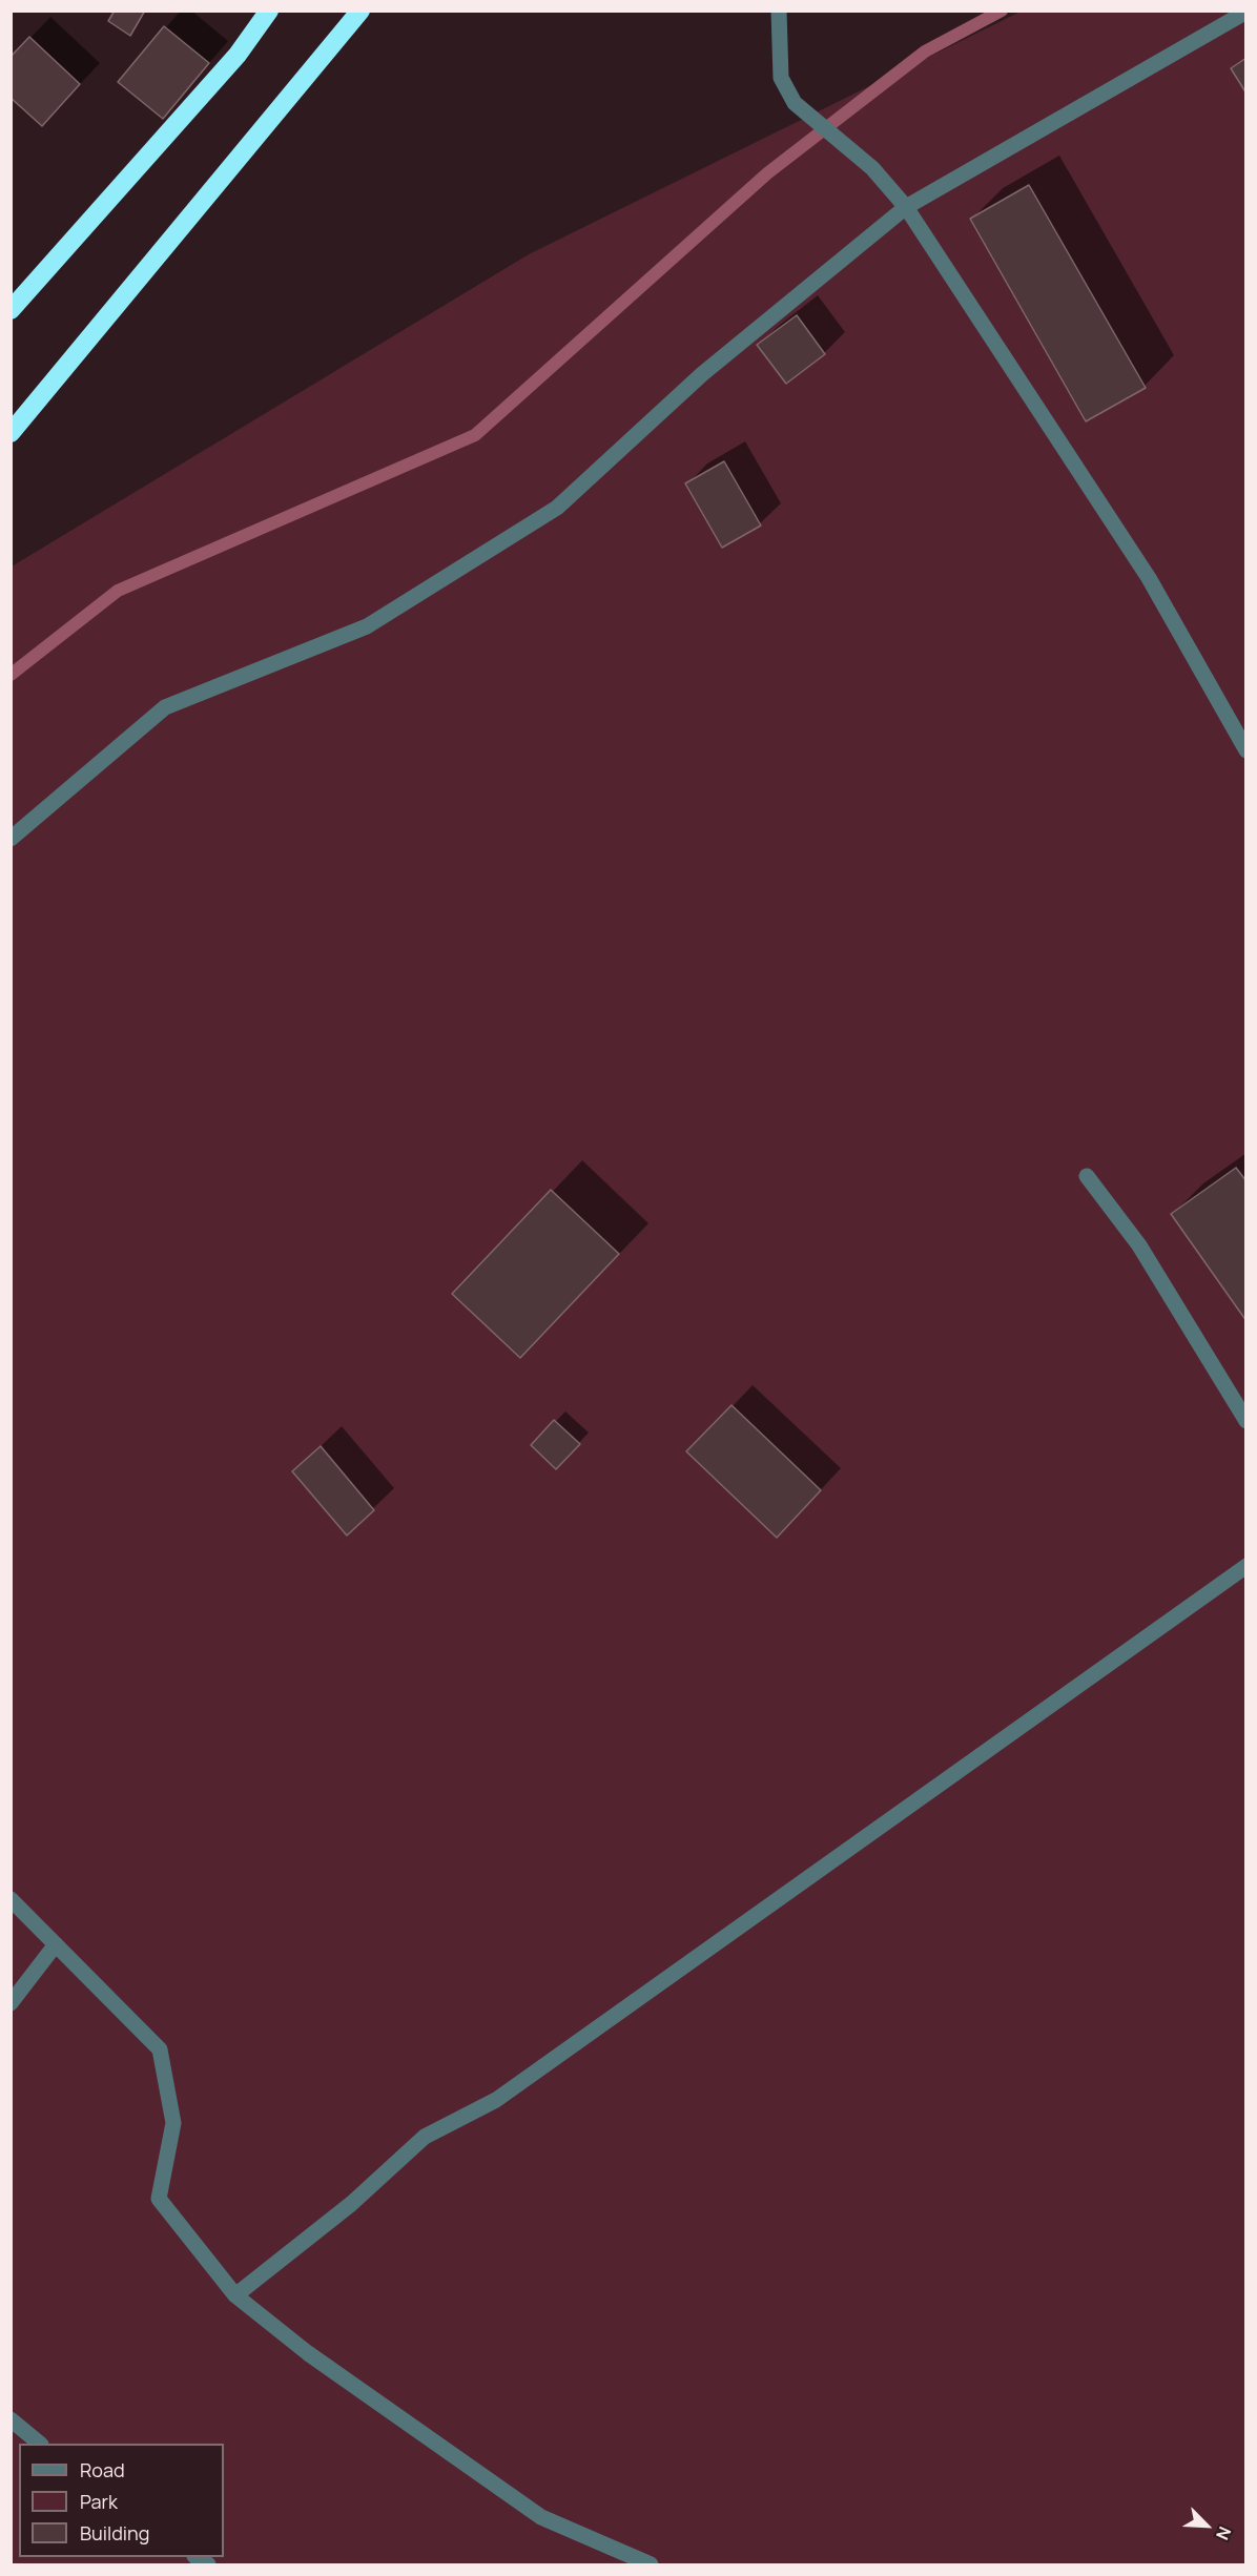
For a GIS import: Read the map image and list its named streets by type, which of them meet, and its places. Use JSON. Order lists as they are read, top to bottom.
{
  "legend": ["Road", "Park", "Building"],
  "north": "bottom right"
}
